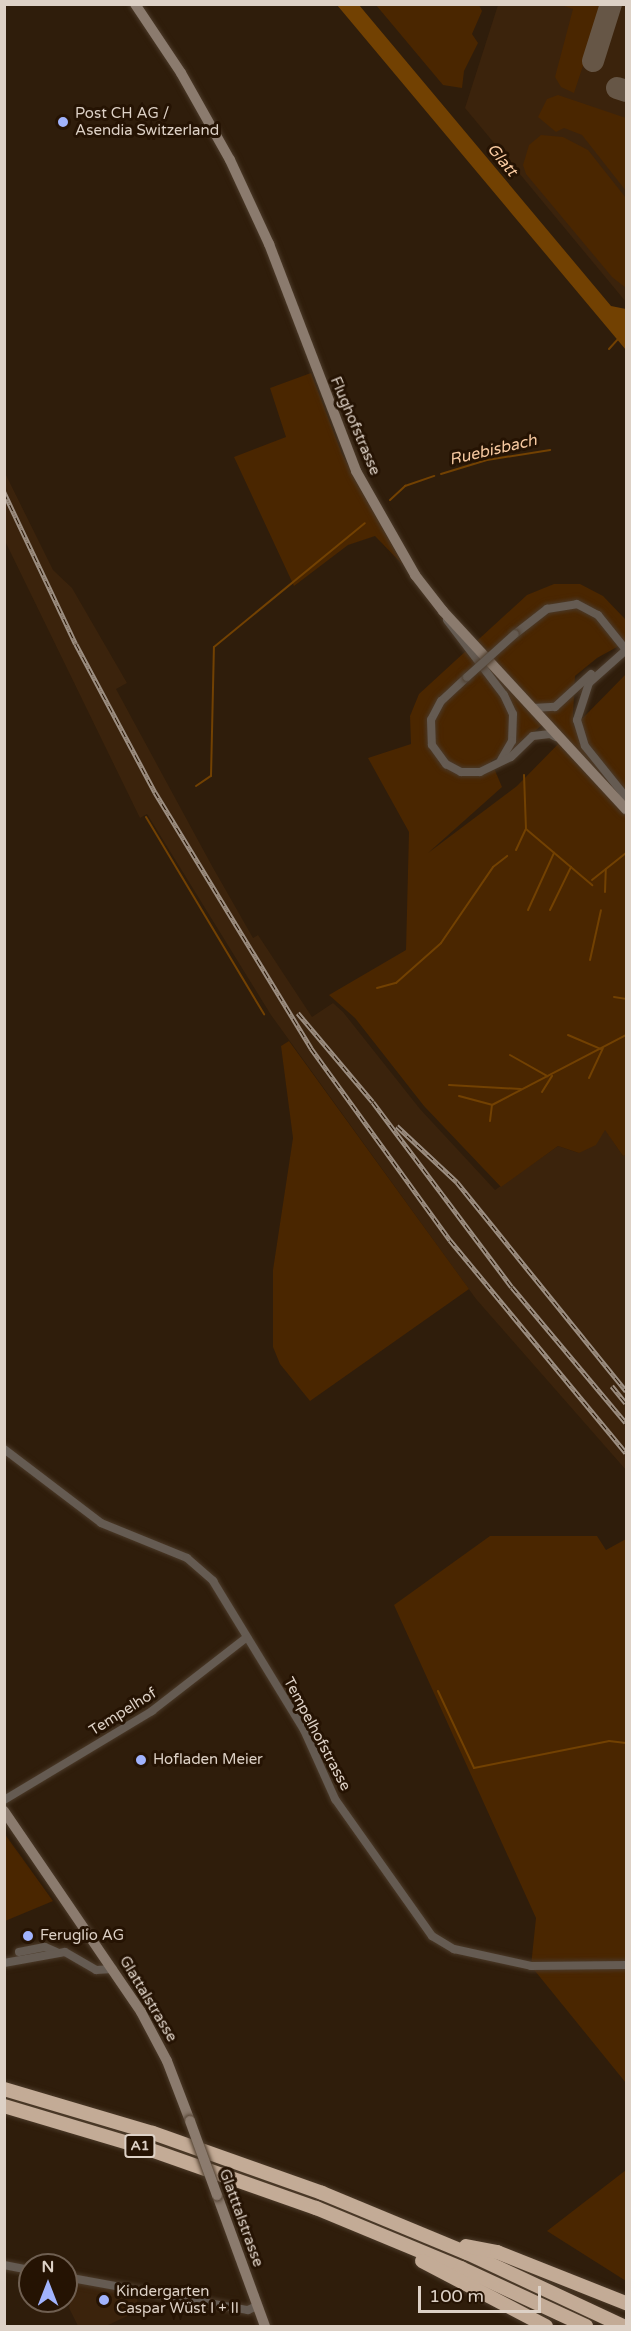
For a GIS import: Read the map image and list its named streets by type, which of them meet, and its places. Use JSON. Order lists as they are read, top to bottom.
{
  "streets": {
    "highway": ["A1"],
    "main road": ["Flughofstrasse", "Glattalstrasse", "Glatttalstrasse"],
    "street": ["Tempelhof", "Tempelhofstrasse"]
  },
  "crossings": [
    ["Tempelhof", "Tempelhofstrasse"],
    ["Glattalstrasse", "Glatttalstrasse"]
  ],
  "water": ["Glatt", "Ruebisbach"],
  "places": [
    "Post CH AG / Asendia Switzerland",
    "Hofladen Meier",
    "Feruglio AG",
    "Kindergarten Caspar Wüst I + II"
  ],
  "scale_bar": "100 m",
  "north": "top"
}
